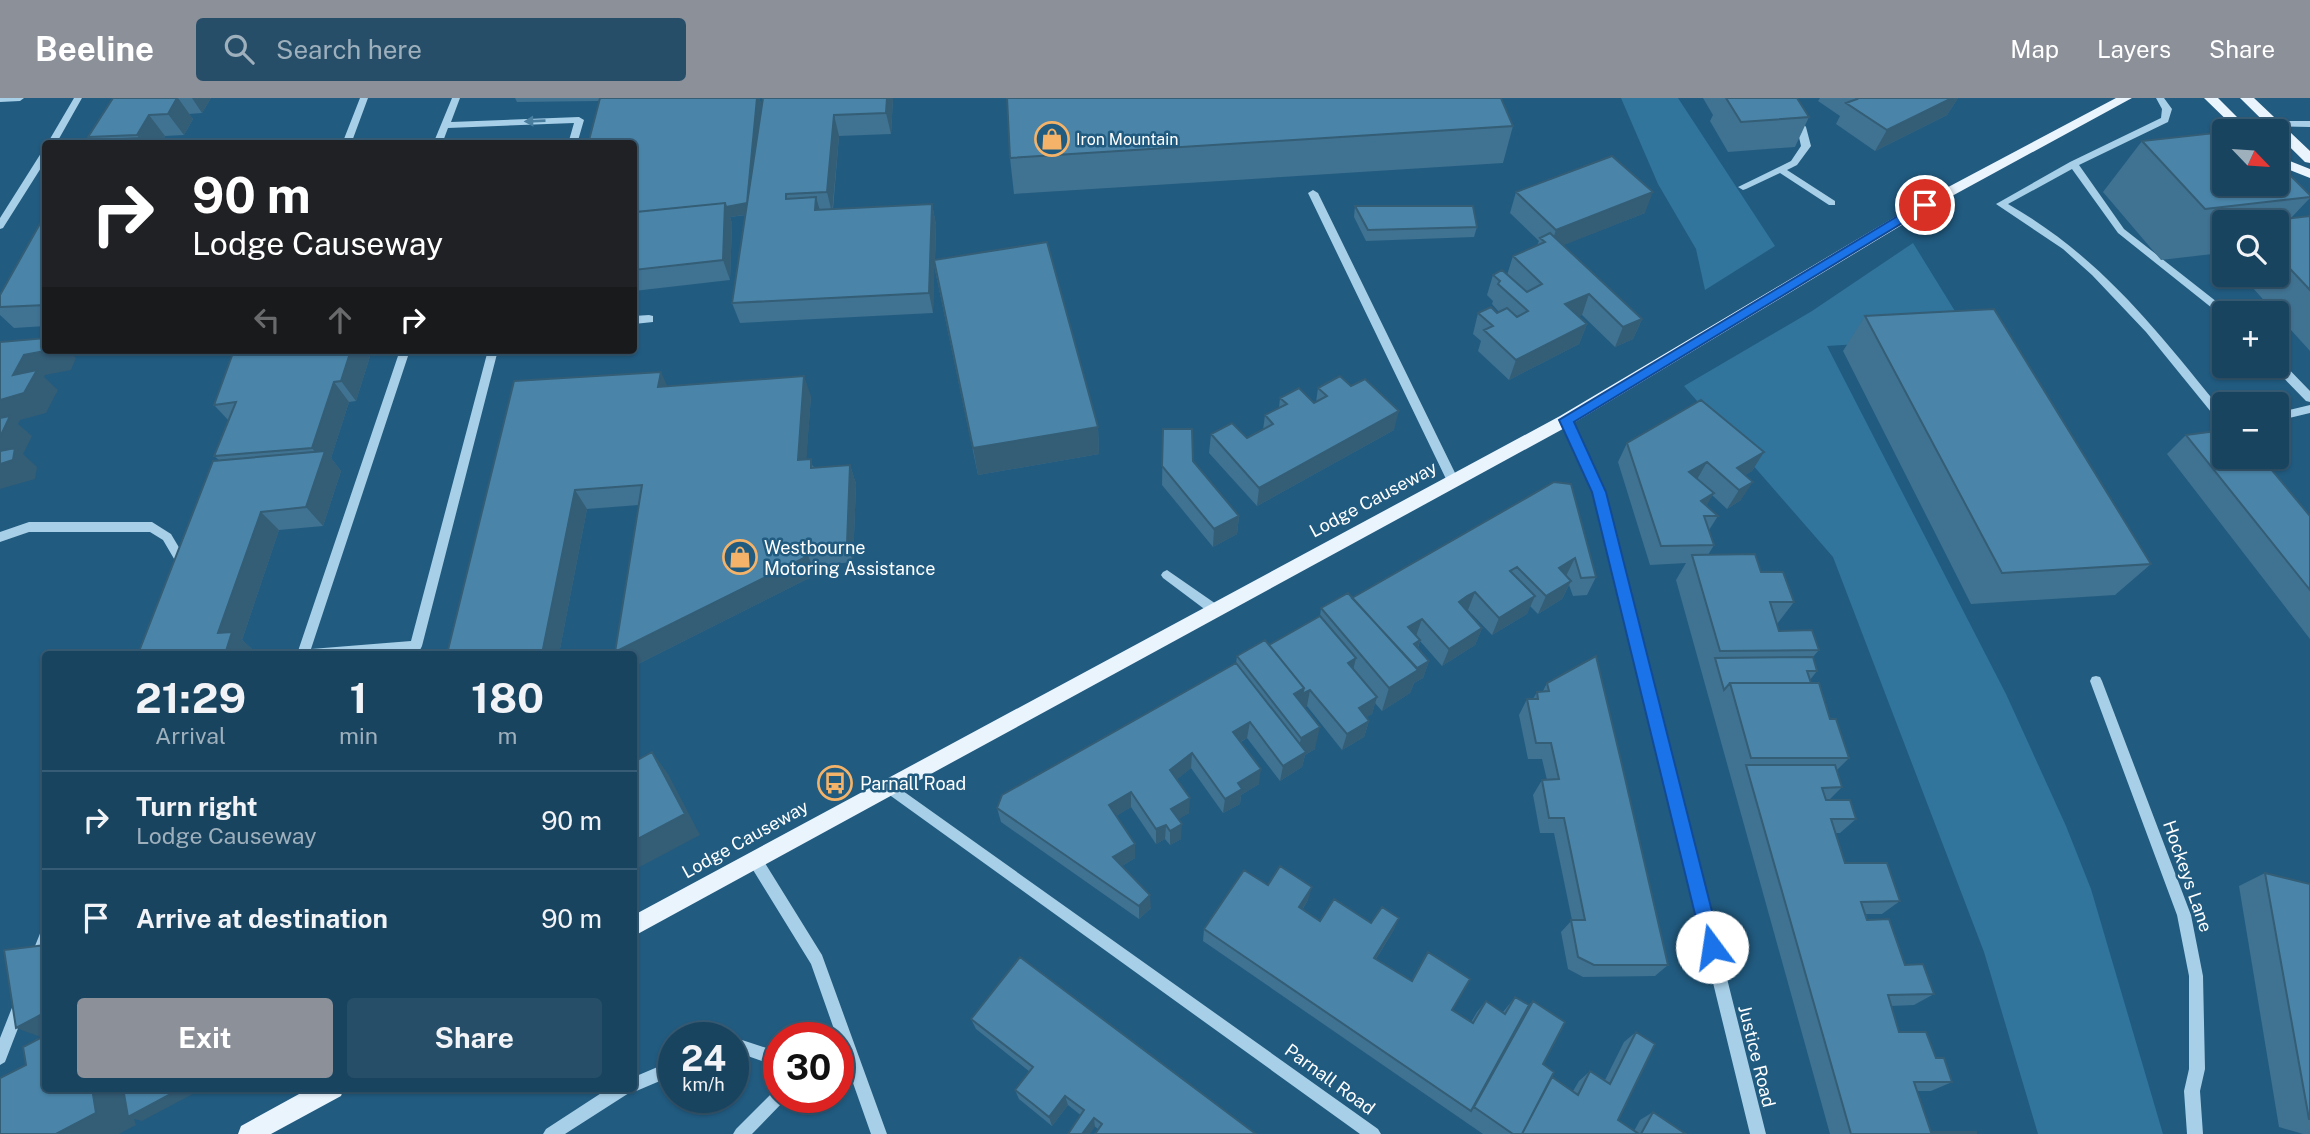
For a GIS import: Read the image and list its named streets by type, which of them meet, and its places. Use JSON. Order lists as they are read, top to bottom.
{
  "streets": {
    "main road": ["Lodge Causeway"],
    "street": ["Hockeys Lane", "Justice Road", "Parnall Road"]
  },
  "crossings": [
    ["Lodge Causeway", "Justice Road"],
    ["Lodge Causeway", "Parnall Road"]
  ],
  "places": {
    "shop": ["Iron Mountain", "Westbourne Motoring Assistance"],
    "bus stop": ["Parnall Road"]
  },
  "north": "bottom right",
  "page": {
    "header": "Beeline",
    "search": "Search here",
    "nav": ["Map", "Layers", "Share"],
    "map_buttons": ["+", "−"],
    "turn": ["90 m", "Lodge Causeway"],
    "eta": [
      "21:29",
      "Arrival",
      "1",
      "min",
      "180",
      "m"
    ],
    "list": [
      {
        "name": "Turn right",
        "note": "Lodge Causeway",
        "value": "90 m"
      },
      {
        "name": "Arrive at destination",
        "value": "90 m"
      }
    ],
    "buttons": ["Exit", "Share"],
    "speed": "24 km/h",
    "limit": "30"
  }
}
